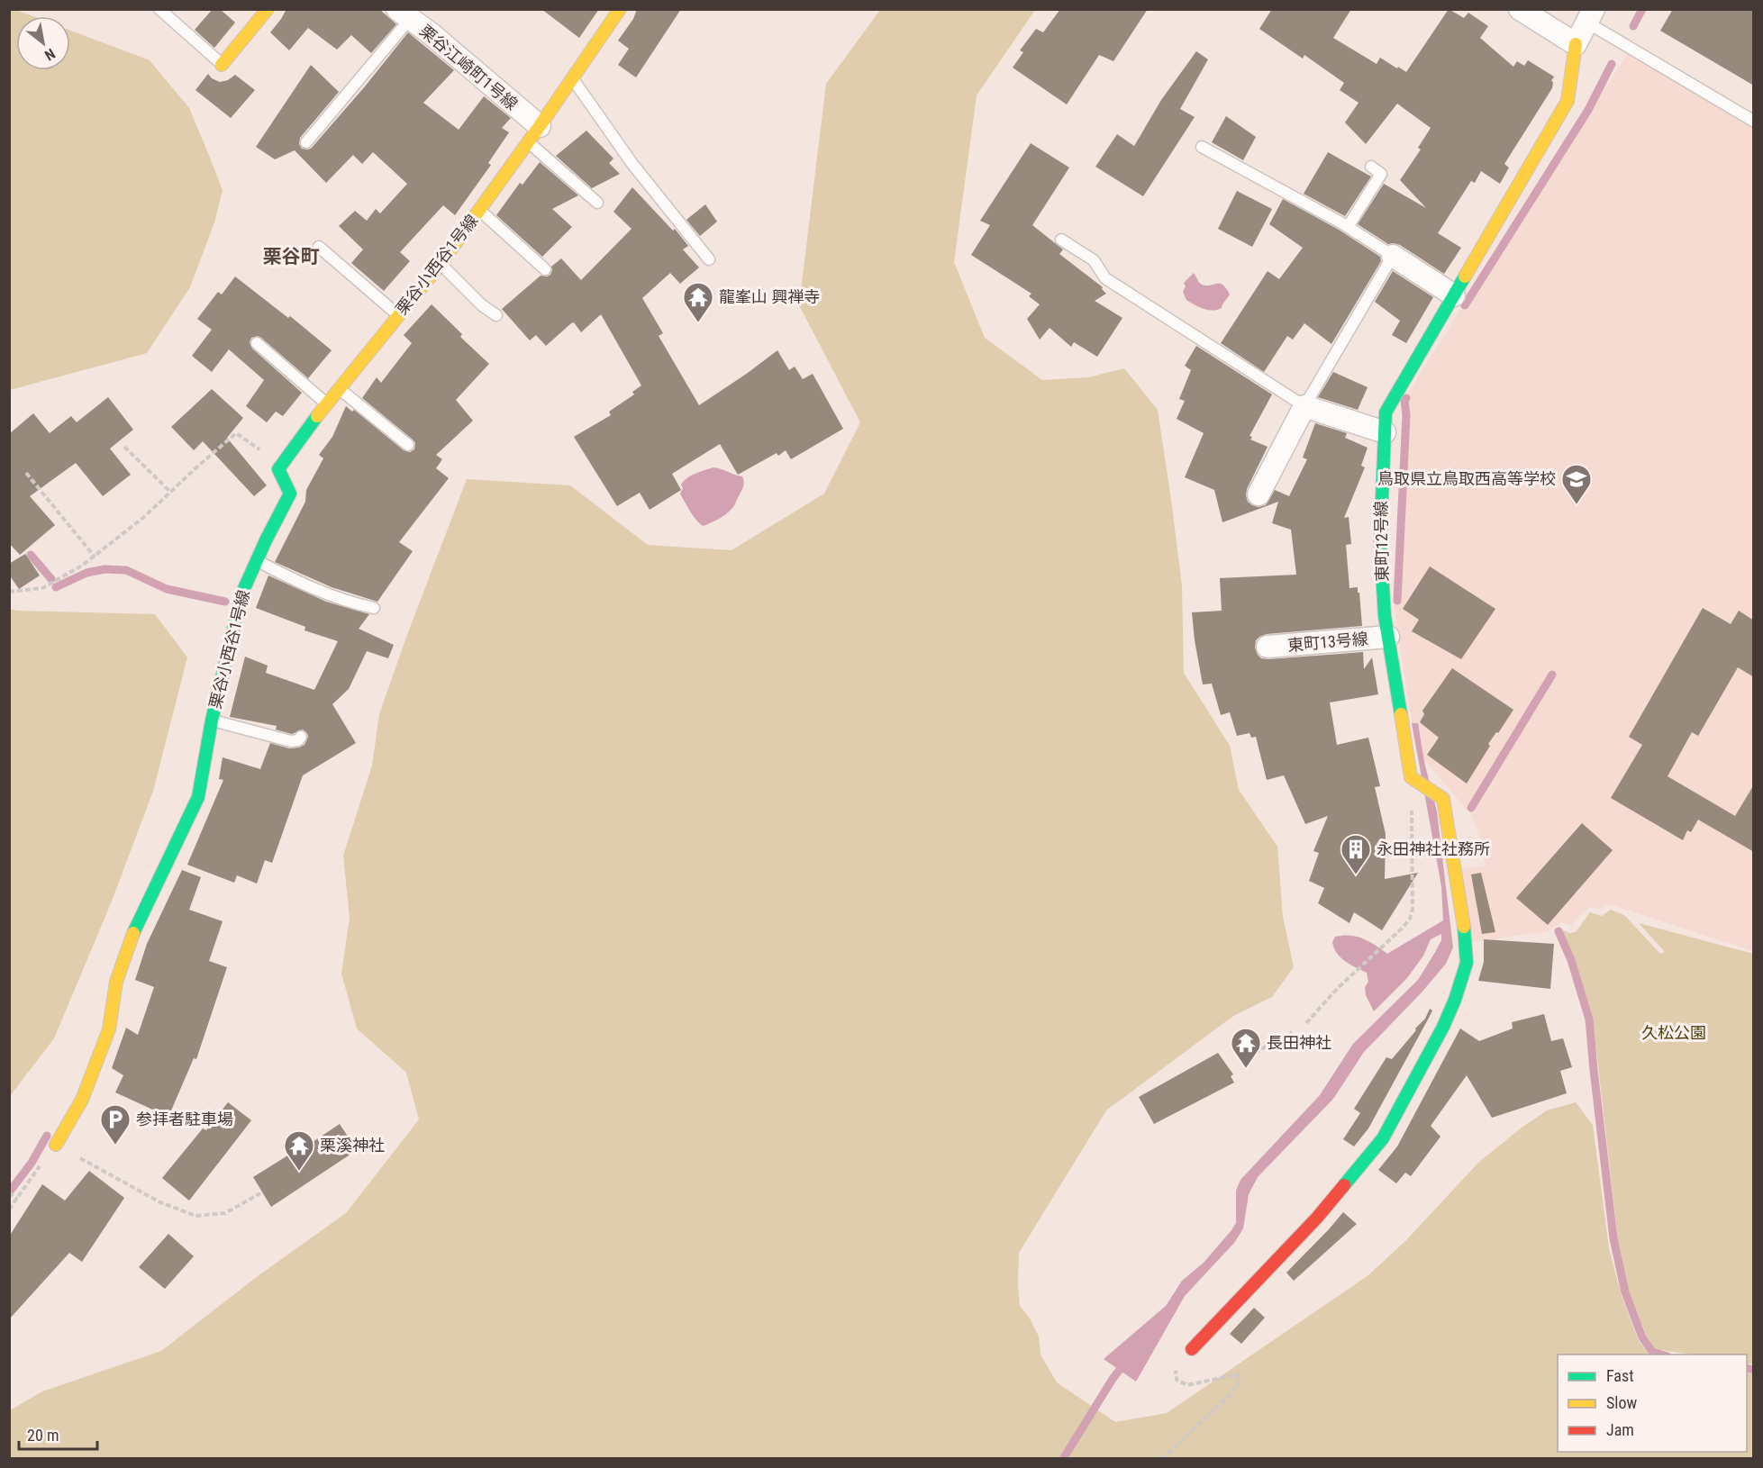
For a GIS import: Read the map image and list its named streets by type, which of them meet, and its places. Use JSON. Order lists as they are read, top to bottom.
{
  "streets": {
    "street": [
      "栗谷江崎町1号線",
      "栗谷小西谷1号線",
      "東町12号線",
      "東町13号線"
    ]
  },
  "crossings": [
    ["栗谷江崎町1号線", "栗谷小西谷1号線"],
    ["東町12号線", "東町13号線"]
  ],
  "districts": ["栗谷町"],
  "parks": ["久松公園"],
  "places": {
    "temple": ["龍峯山 興禅寺", "長田神社", "栗溪神社"],
    "school or university": ["鳥取県立鳥取西高等学校"],
    "building": ["永田神社社務所"],
    "parking": ["参拝者駐車場"]
  },
  "legend": ["Fast", "Slow", "Jam"],
  "scale_bar": "20 m",
  "north": "bottom right"
}
